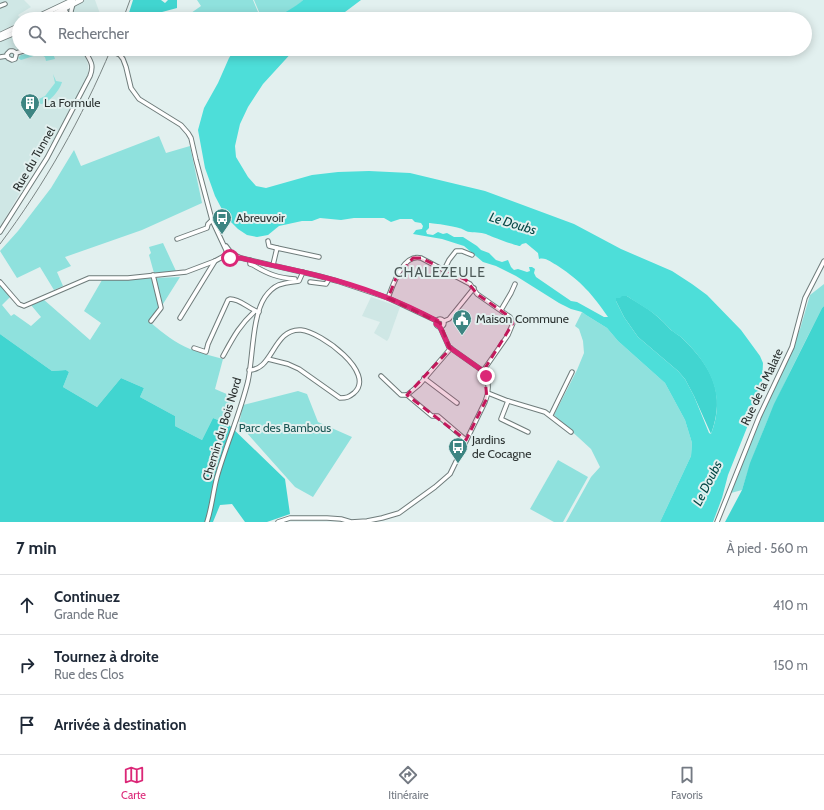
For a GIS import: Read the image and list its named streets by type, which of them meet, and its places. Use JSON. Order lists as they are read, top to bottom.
{
  "streets": {
    "street": ["Rue du Tunnel", "Rue de la Malate", "Chemin du Bois Nord"]
  },
  "districts": ["CHALEZEULE"],
  "water": ["Le Doubs"],
  "parks": ["Parc des Bambous"],
  "places": {
    "building": ["La Formule"],
    "bus stop": ["Abreuvoir", "Jardins de Cocagne"],
    "public building": ["Maison Commune"]
  },
  "page": {
    "search": "Rechercher",
    "heading": ["7 min", "À pied · 560 m"],
    "list": [
      ["Continuez", "Grande Rue", "410 m"],
      ["Tournez à droite", "Rue des Clos", "150 m"],
      "Arrivée à destination"
    ],
    "nav": ["Carte", "Itinéraire", "Favoris"]
  }
}
